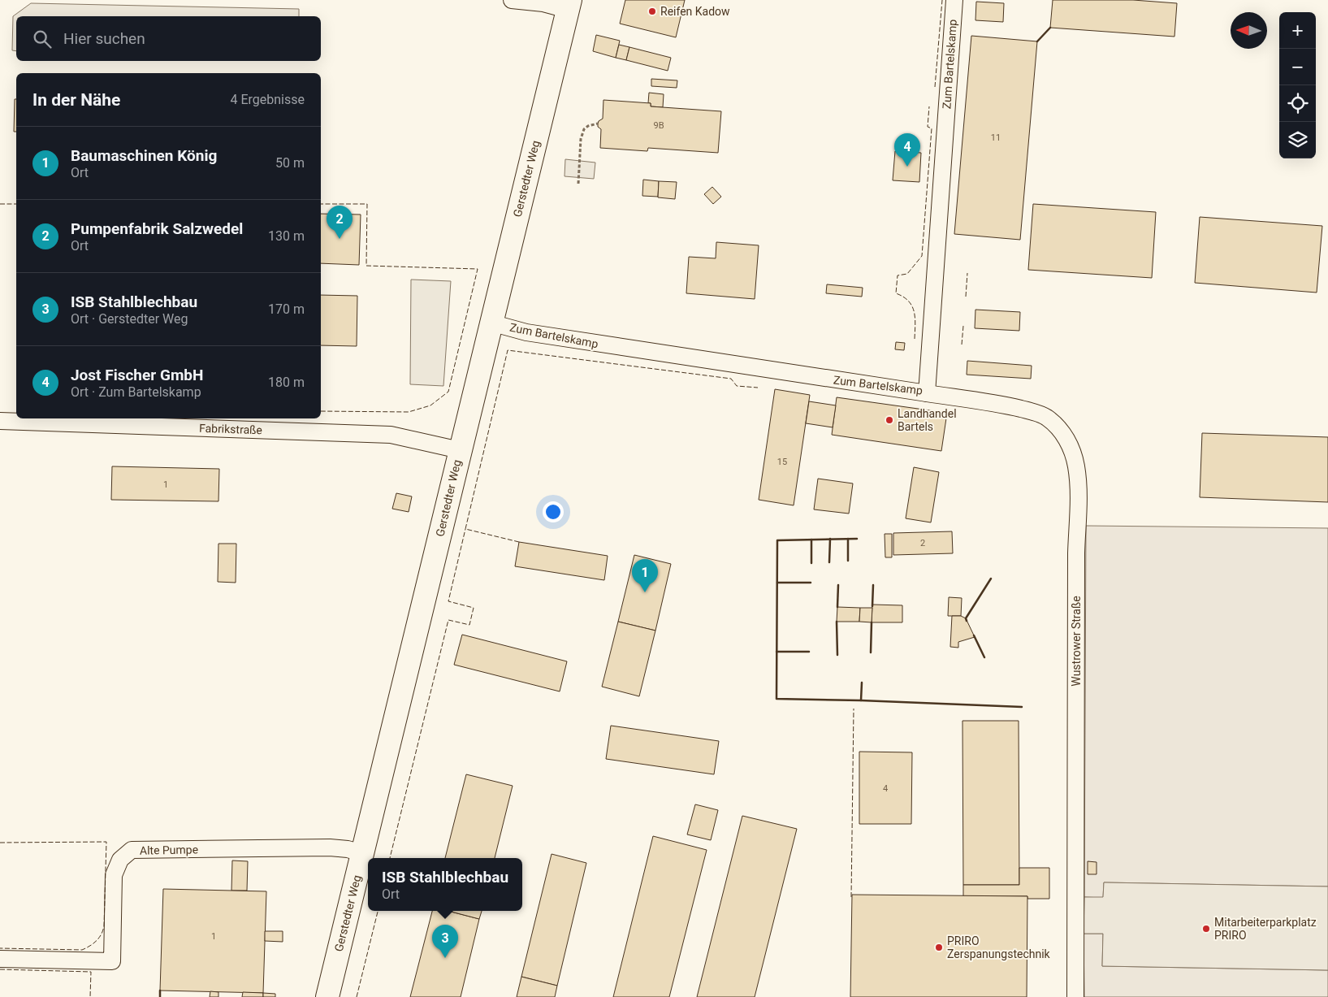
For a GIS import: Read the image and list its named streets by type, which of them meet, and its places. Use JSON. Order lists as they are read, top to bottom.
{
  "streets": {
    "street": [
      "Zum Bartelskamp",
      "Gerstedter Weg",
      "Fabrikstraße",
      "Wustrower Straße",
      "Alte Pumpe"
    ]
  },
  "crossings": [
    ["Zum Bartelskamp", "Gerstedter Weg"],
    ["Zum Bartelskamp", "Wustrower Straße"],
    ["Gerstedter Weg", "Fabrikstraße"],
    ["Gerstedter Weg", "Alte Pumpe"]
  ],
  "places": [
    "Reifen Kadow",
    "Landhandel Bartels",
    "Mitarbeiterparkplatz PRIRO",
    "PRIRO Zerspanungstechnik"
  ],
  "house_numbers": [
    "9B",
    "11",
    "15",
    "1",
    "2",
    "4",
    "1"
  ],
  "north": "left",
  "page": {
    "map_buttons": ["+", "−"],
    "search": "Hier suchen",
    "heading": ["In der Nähe", "4 Ergebnisse"],
    "list": [
      {
        "mark": "1",
        "name": "Baumaschinen König",
        "note": "Ort",
        "value": "50 m"
      },
      {
        "mark": "2",
        "name": "Pumpenfabrik Salzwedel",
        "note": "Ort",
        "value": "130 m"
      },
      {
        "mark": "3",
        "name": "ISB Stahlblechbau",
        "note": "Ort · Gerstedter Weg",
        "value": "170 m"
      },
      {
        "mark": "4",
        "name": "Jost Fischer GmbH",
        "note": "Ort · Zum Bartelskamp",
        "value": "180 m"
      }
    ],
    "pins": [
      "4",
      "2",
      "1",
      "3"
    ],
    "popup": ["ISB Stahlblechbau", "Ort"]
  }
}
